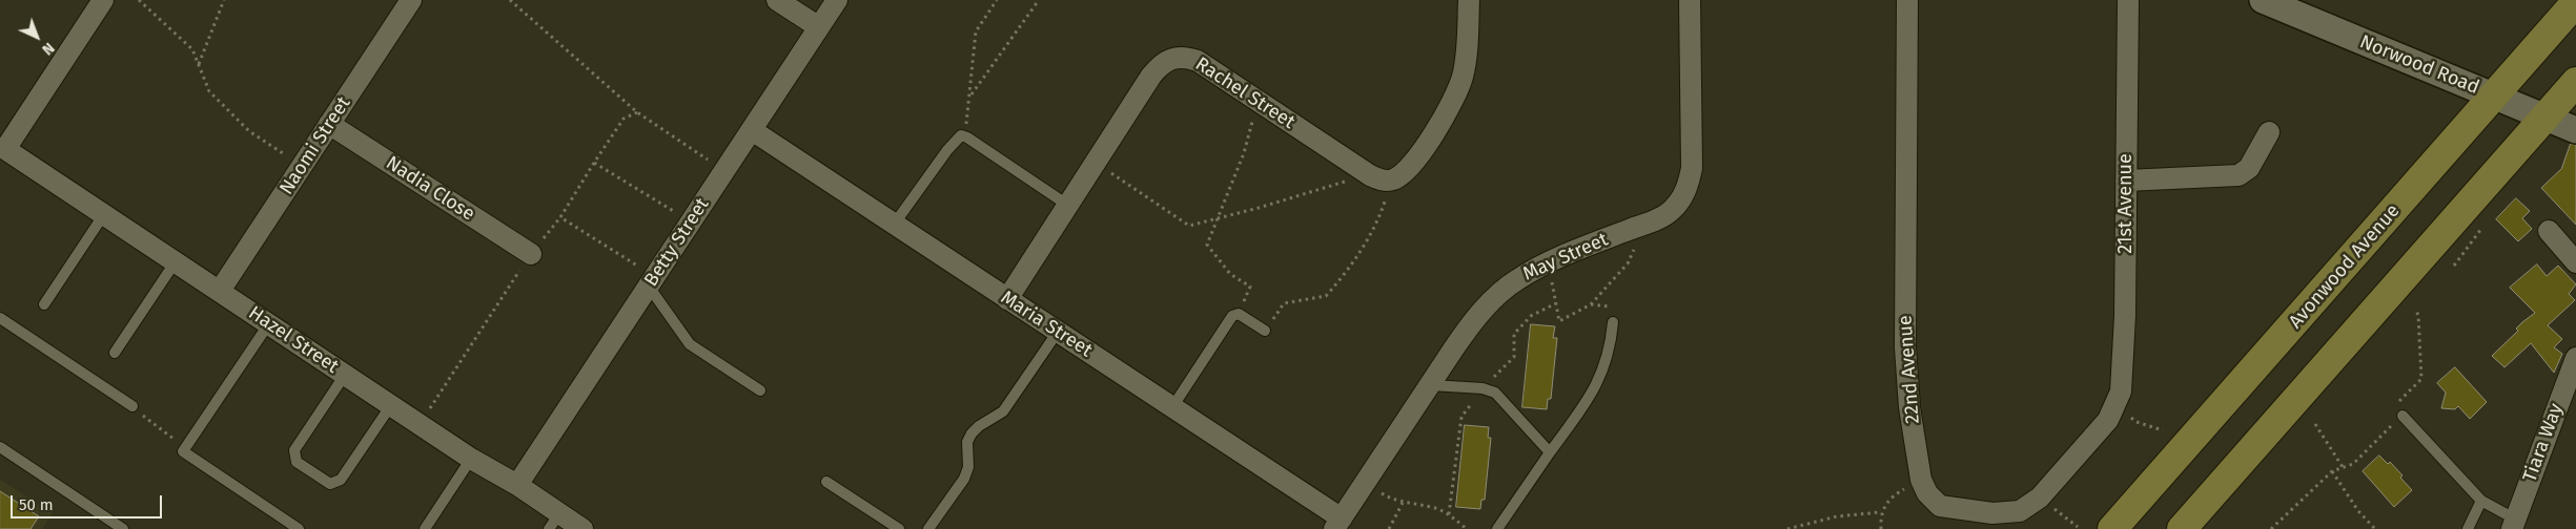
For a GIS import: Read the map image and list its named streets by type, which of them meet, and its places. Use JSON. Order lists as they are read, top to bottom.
{
  "streets": {
    "main road": ["Avonwood Avenue"],
    "street": [
      "Norwood Road",
      "Rachel Street",
      "Naomi Street",
      "Nadia Close",
      "21st Avenue",
      "Betty Street",
      "May Street",
      "Maria Street",
      "Hazel Street",
      "22nd Avenue",
      "Tiara Way"
    ]
  },
  "crossings": [
    ["Norwood Road", "Avonwood Avenue"],
    ["Rachel Street", "Maria Street"],
    ["Naomi Street", "Nadia Close"],
    ["Naomi Street", "Hazel Street"],
    ["21st Avenue", "22nd Avenue"],
    ["Betty Street", "Maria Street"],
    ["Betty Street", "Hazel Street"],
    ["May Street", "Maria Street"]
  ],
  "scale_bar": "50 m",
  "north": "bottom right"
}
